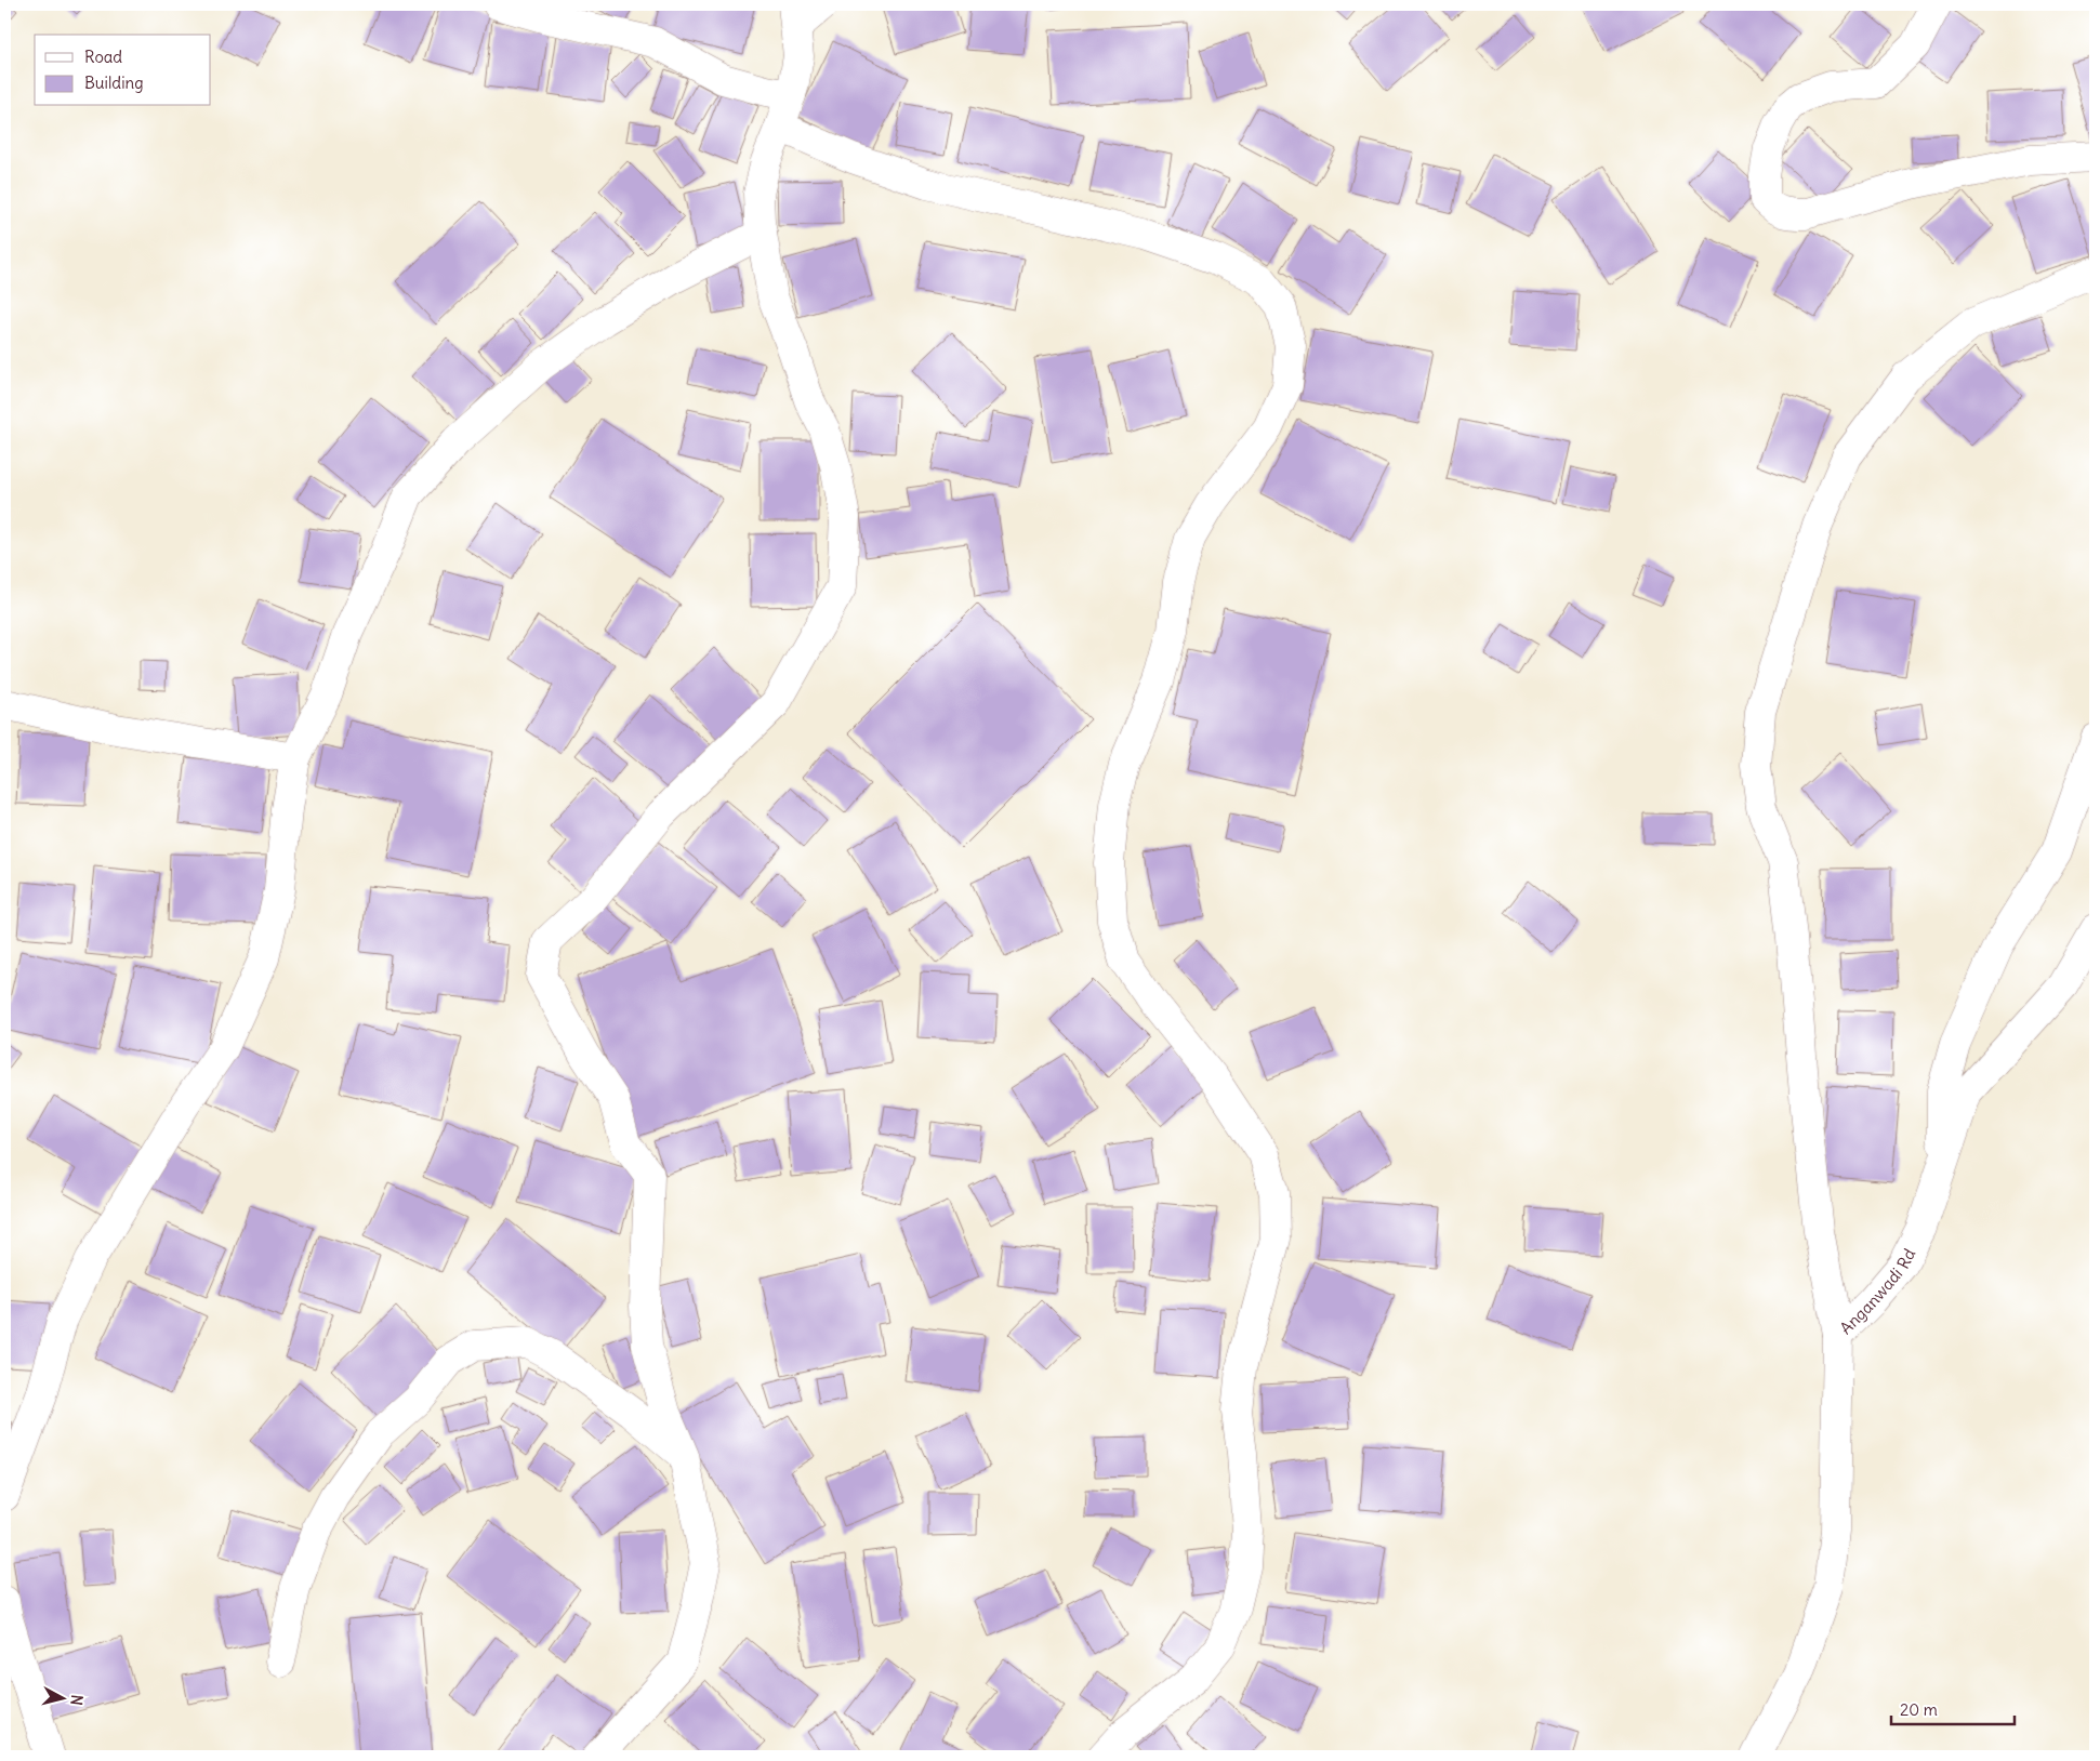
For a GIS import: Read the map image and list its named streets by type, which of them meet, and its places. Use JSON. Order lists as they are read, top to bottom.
{
  "streets": {
    "street": ["Anganwadi Rd"]
  },
  "legend": ["Road", "Building"],
  "scale_bar": "20 m",
  "north": "right"
}
